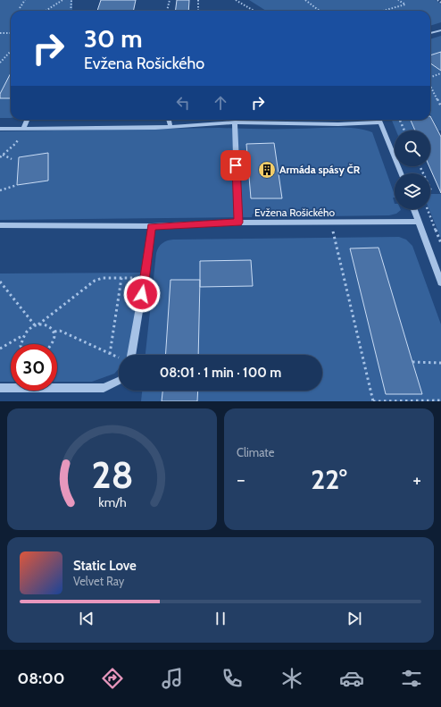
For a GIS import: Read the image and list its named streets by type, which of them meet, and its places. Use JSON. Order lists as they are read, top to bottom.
{
  "streets": {
    "street": ["Evžena Rošického"]
  },
  "places": {
    "building": ["Armáda spásy ČR"]
  },
  "page": {
    "turn": ["30 m", "Evžena Rošického"],
    "limit": "30",
    "trip": "08:01 · 1 min · 100 m",
    "tile": "Climate",
    "heat": ["−", "22°", "+"],
    "song": ["Static Love", "Velvet Ray"],
    "tabs": "08:00",
    "gauge": ["28", "km/h"]
  }
}
